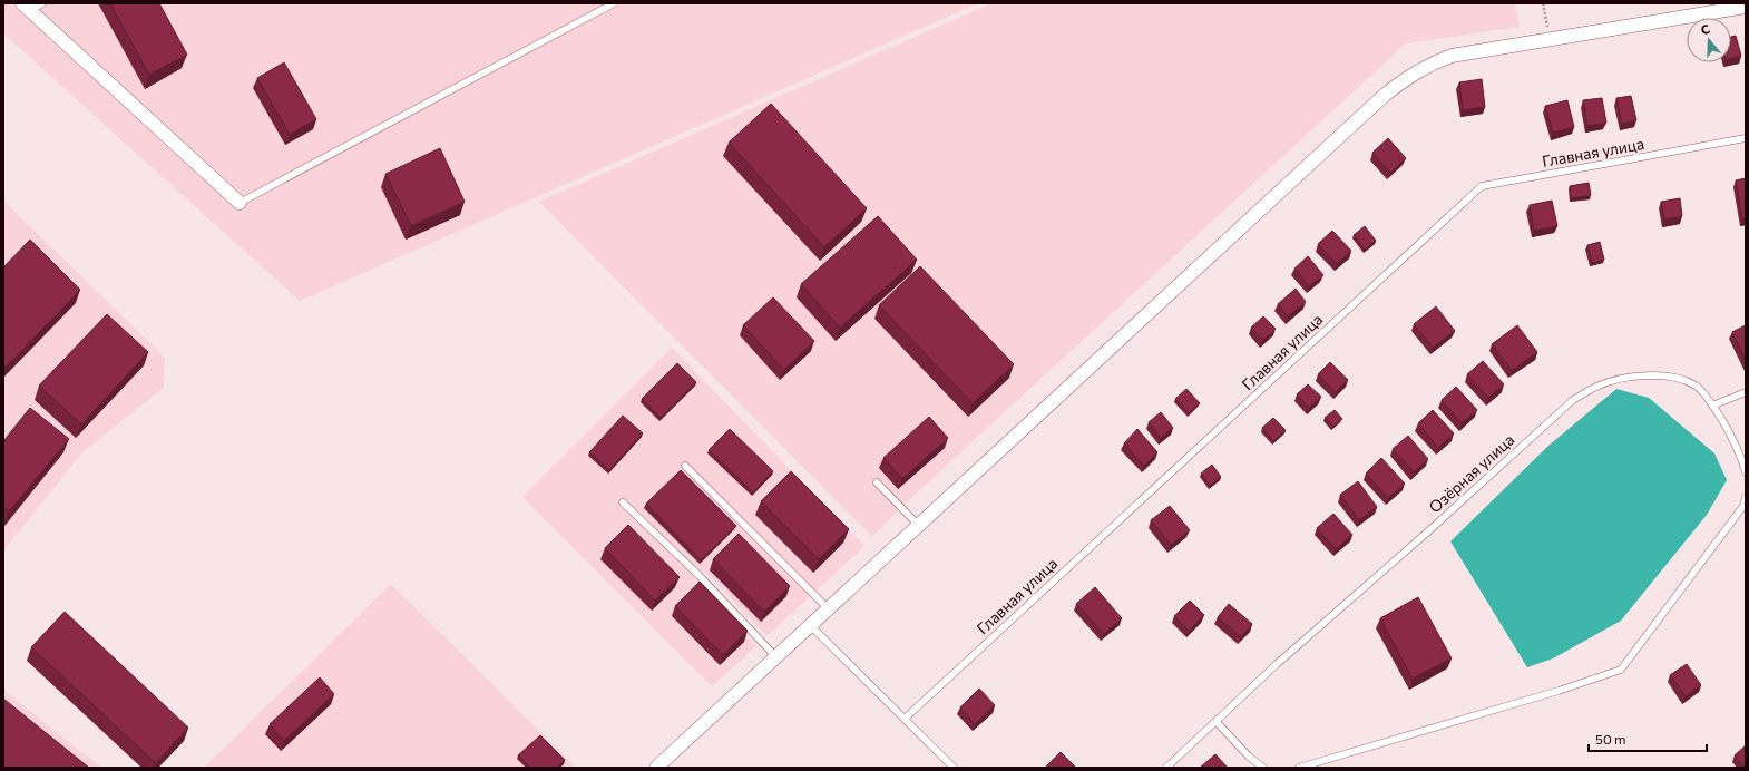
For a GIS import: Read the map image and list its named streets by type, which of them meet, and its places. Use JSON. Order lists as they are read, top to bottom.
{
  "streets": {
    "lane": ["Главная улица", "Озёрная улица"]
  },
  "scale_bar": "50 m",
  "north": "top"
}
